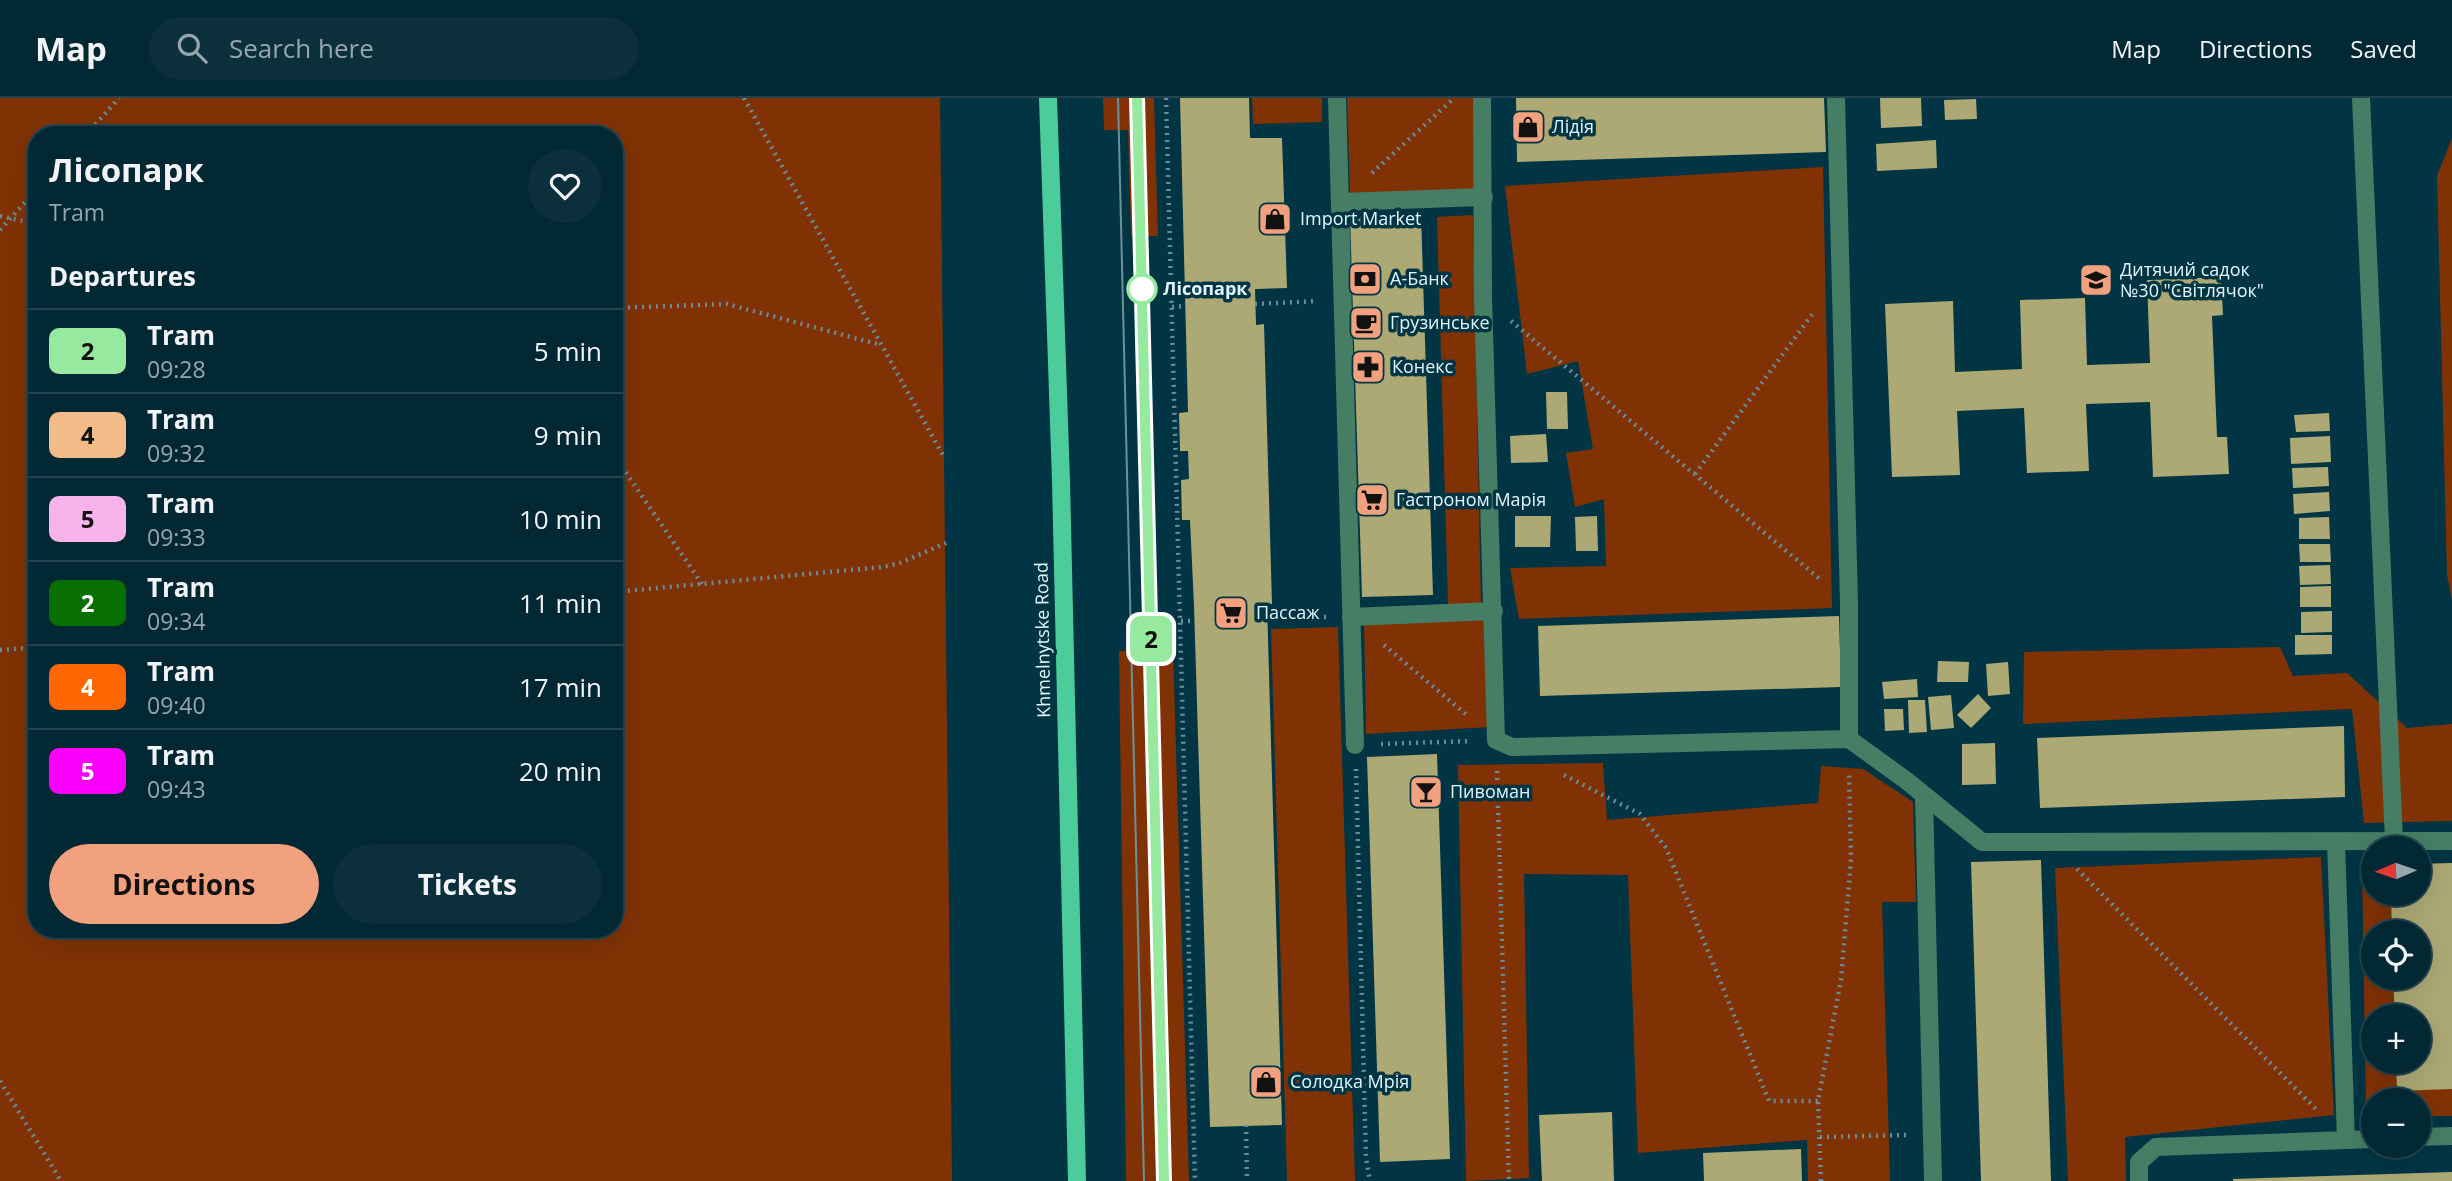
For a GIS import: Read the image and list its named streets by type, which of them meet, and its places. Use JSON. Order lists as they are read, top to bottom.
{
  "streets": {
    "main road": ["Khmelnytske Road"]
  },
  "places": {
    "shop": ["Лідія", "Import Market", "Солодка Мрія"],
    "bank": ["А-Банк"],
    "school or university": ["Дитячий садок №30 \"Світлячок\""],
    "other": ["Лісопарк"],
    "cafe": ["Грузинське"],
    "pharmacy": ["Конекс"],
    "supermarket": ["Гастроном Марія", "Пассаж"],
    "bar": ["Пивоман"]
  },
  "lines": ["tram line 2"],
  "north": "left",
  "page": {
    "header": "Map",
    "search": "Search here",
    "nav": ["Map", "Directions", "Saved"],
    "on_map": "2",
    "heading": [
      ["Лісопарк", "Tram"],
      "Departures"
    ],
    "list": [
      {
        "mark": "2",
        "name": "Tram",
        "note": "09:28",
        "value": "5 min"
      },
      {
        "mark": "4",
        "name": "Tram",
        "note": "09:32",
        "value": "9 min"
      },
      {
        "mark": "5",
        "name": "Tram",
        "note": "09:33",
        "value": "10 min"
      },
      {
        "mark": "2",
        "name": "Tram",
        "note": "09:34",
        "value": "11 min"
      },
      {
        "mark": "4",
        "name": "Tram",
        "note": "09:40",
        "value": "17 min"
      },
      {
        "mark": "5",
        "name": "Tram",
        "note": "09:43",
        "value": "20 min"
      }
    ],
    "buttons": ["Directions", "Tickets"],
    "map_buttons": ["+", "−"]
  }
}
